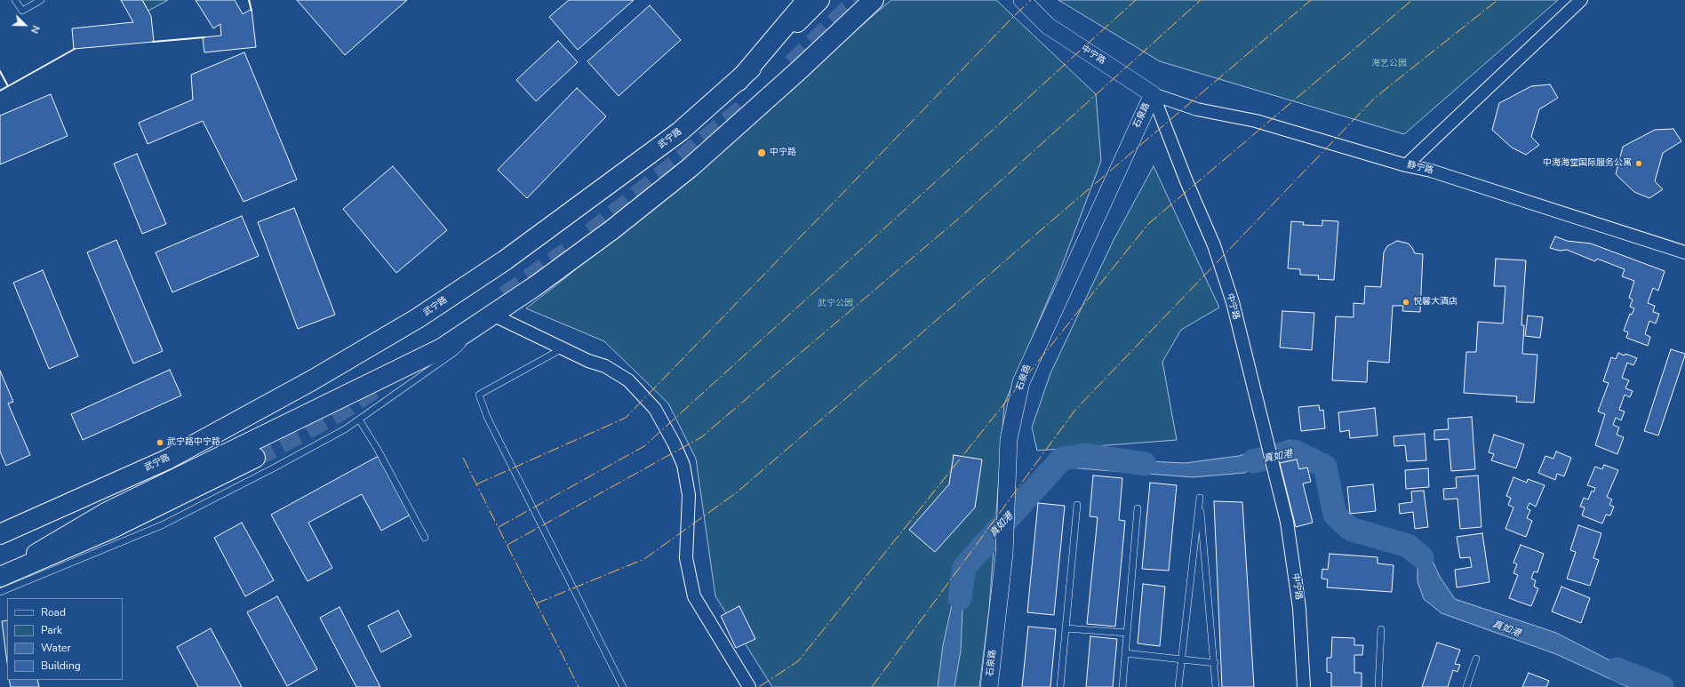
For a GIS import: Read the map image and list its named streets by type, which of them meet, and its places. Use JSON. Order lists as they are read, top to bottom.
{
  "streets": {
    "main road": ["武宁路"],
    "street": ["中宁路", "石泉路", "静宁路"]
  },
  "crossings": [
    ["中宁路", "石泉路"],
    ["中宁路", "静宁路"],
    ["石泉路", "静宁路"]
  ],
  "water": ["真如港"],
  "parks": ["海艺公园", "武宁公园"],
  "places": [
    "中宁路",
    "中海海堂国际服务公寓",
    "悦馨大酒店",
    "武宁路中宁路"
  ],
  "legend": [
    "Road",
    "Park",
    "Water",
    "Building"
  ],
  "north": "bottom right"
}
